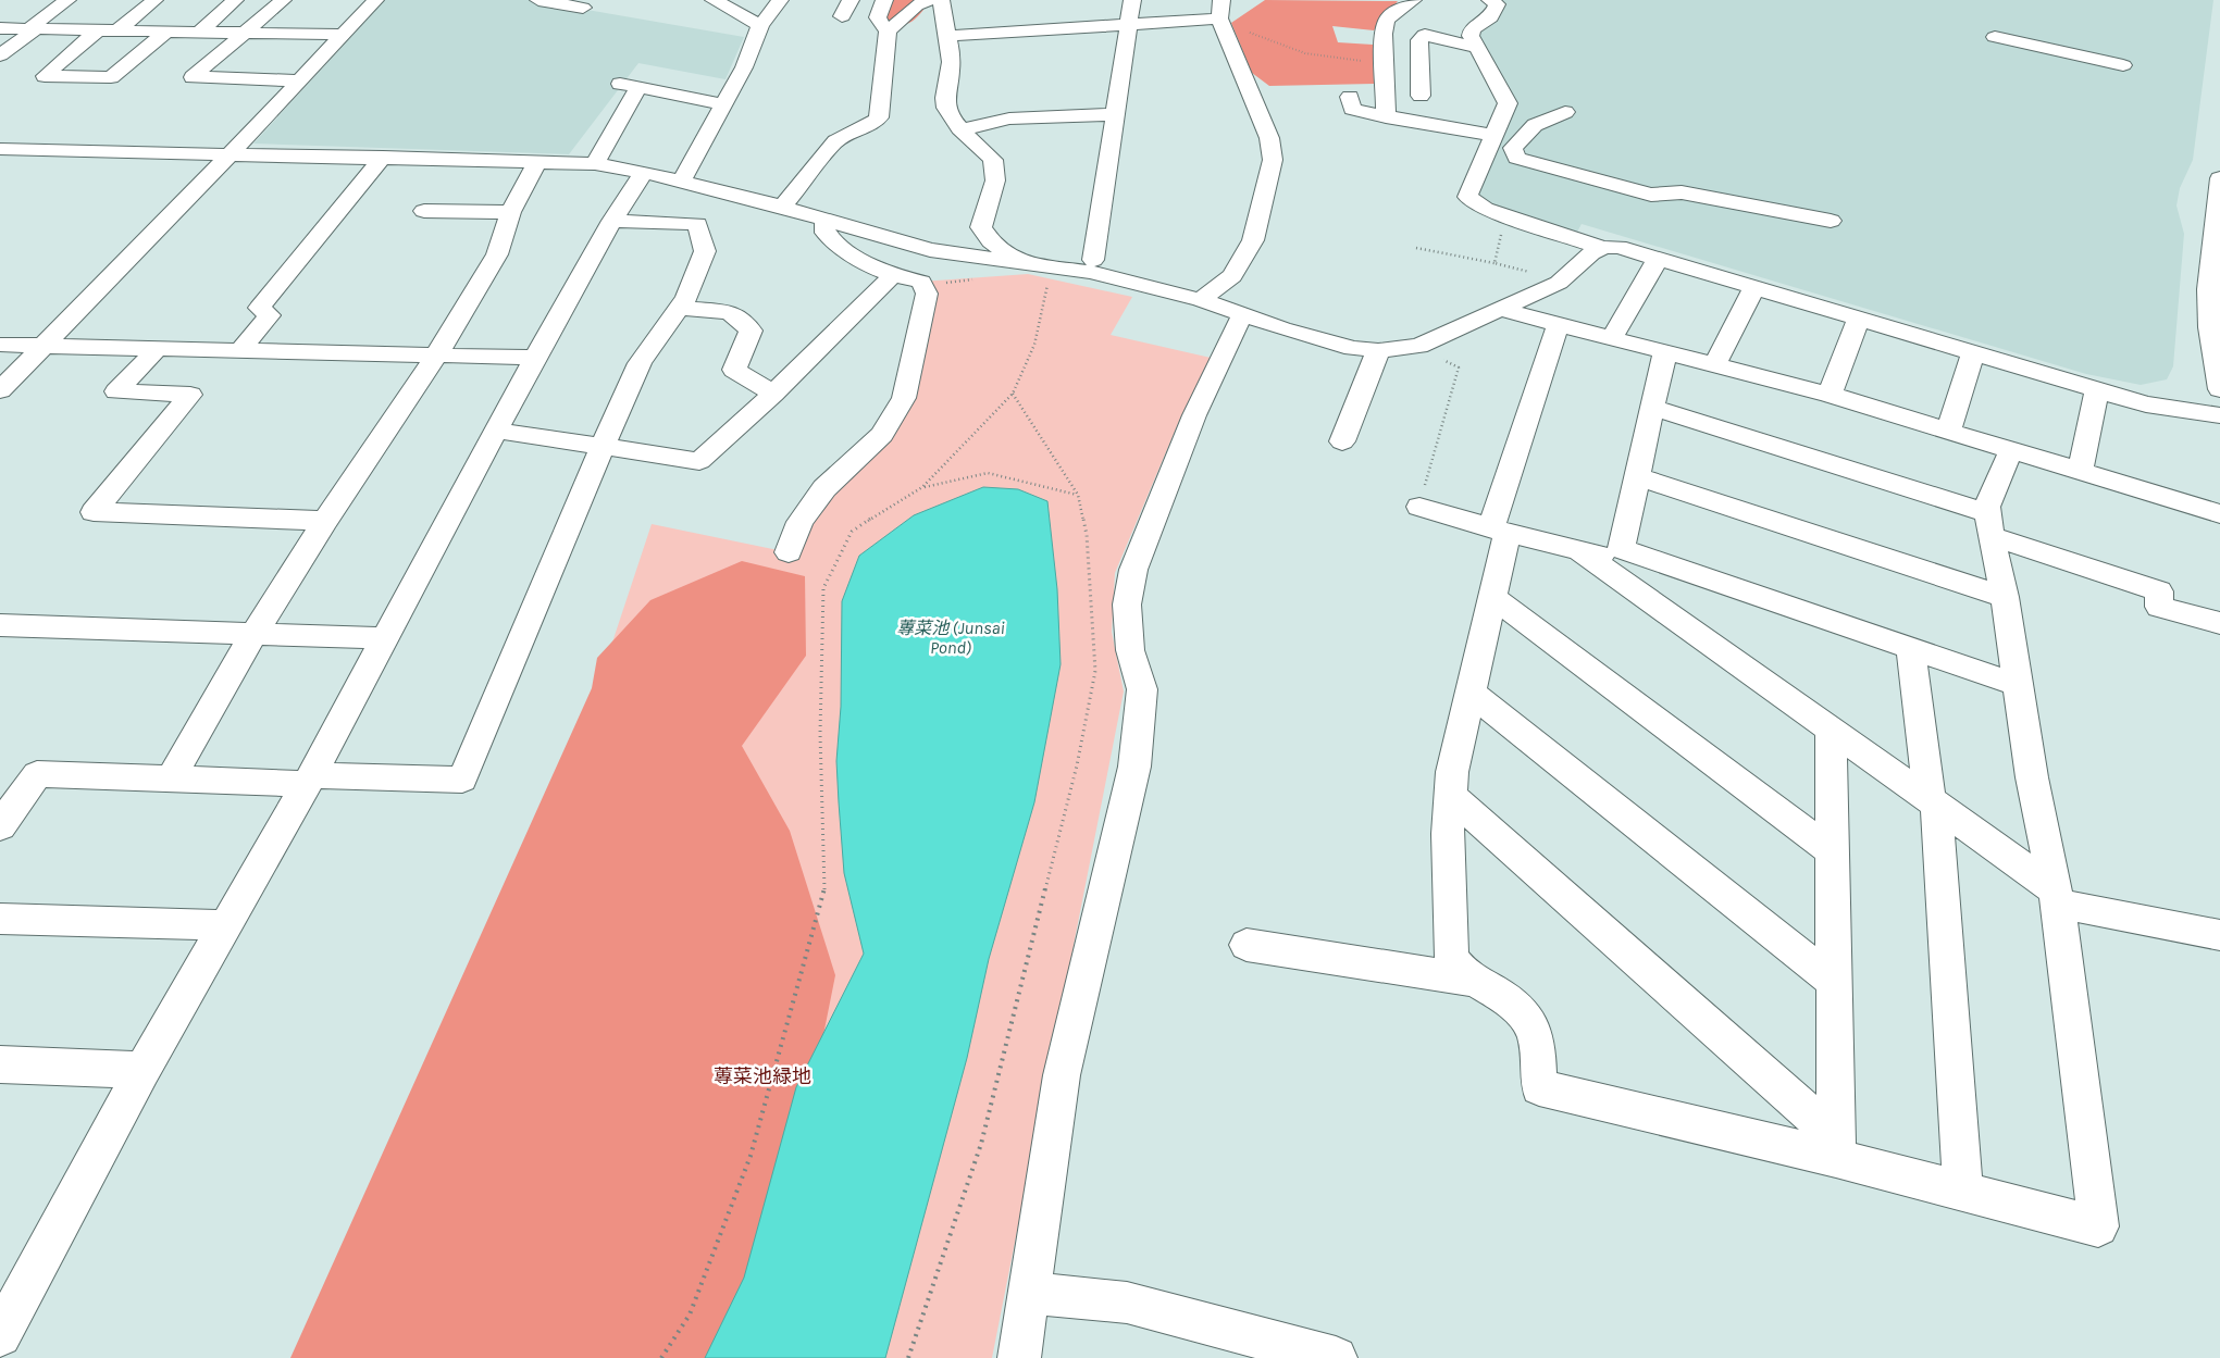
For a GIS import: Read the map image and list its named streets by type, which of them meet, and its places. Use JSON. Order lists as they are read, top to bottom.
{
  "water": ["蓴菜池 (Junsai Pond)"],
  "parks": ["蓴菜池緑地"]
}
